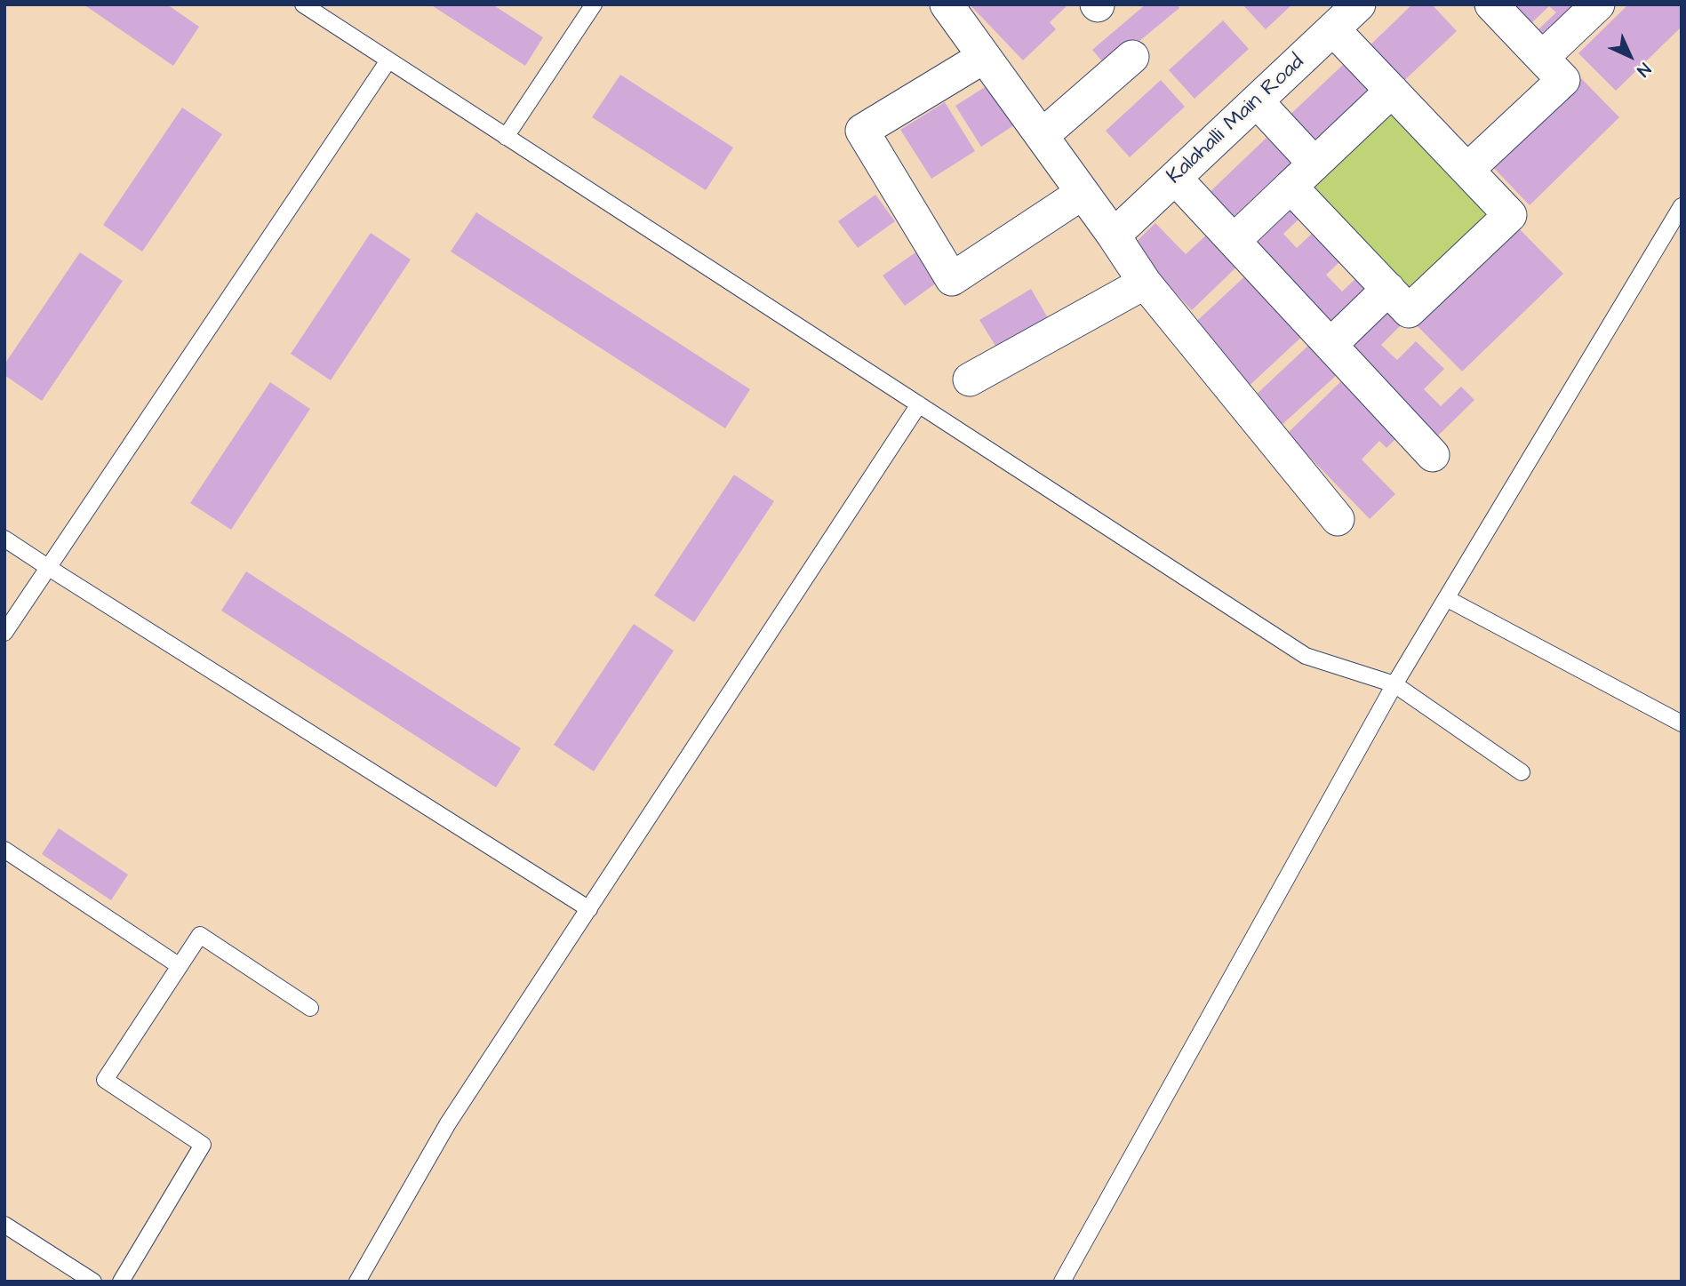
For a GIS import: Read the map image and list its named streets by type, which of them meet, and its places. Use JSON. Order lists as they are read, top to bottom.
{
  "streets": {
    "street": ["Kalahalli Main Road"]
  },
  "north": "bottom right"
}
